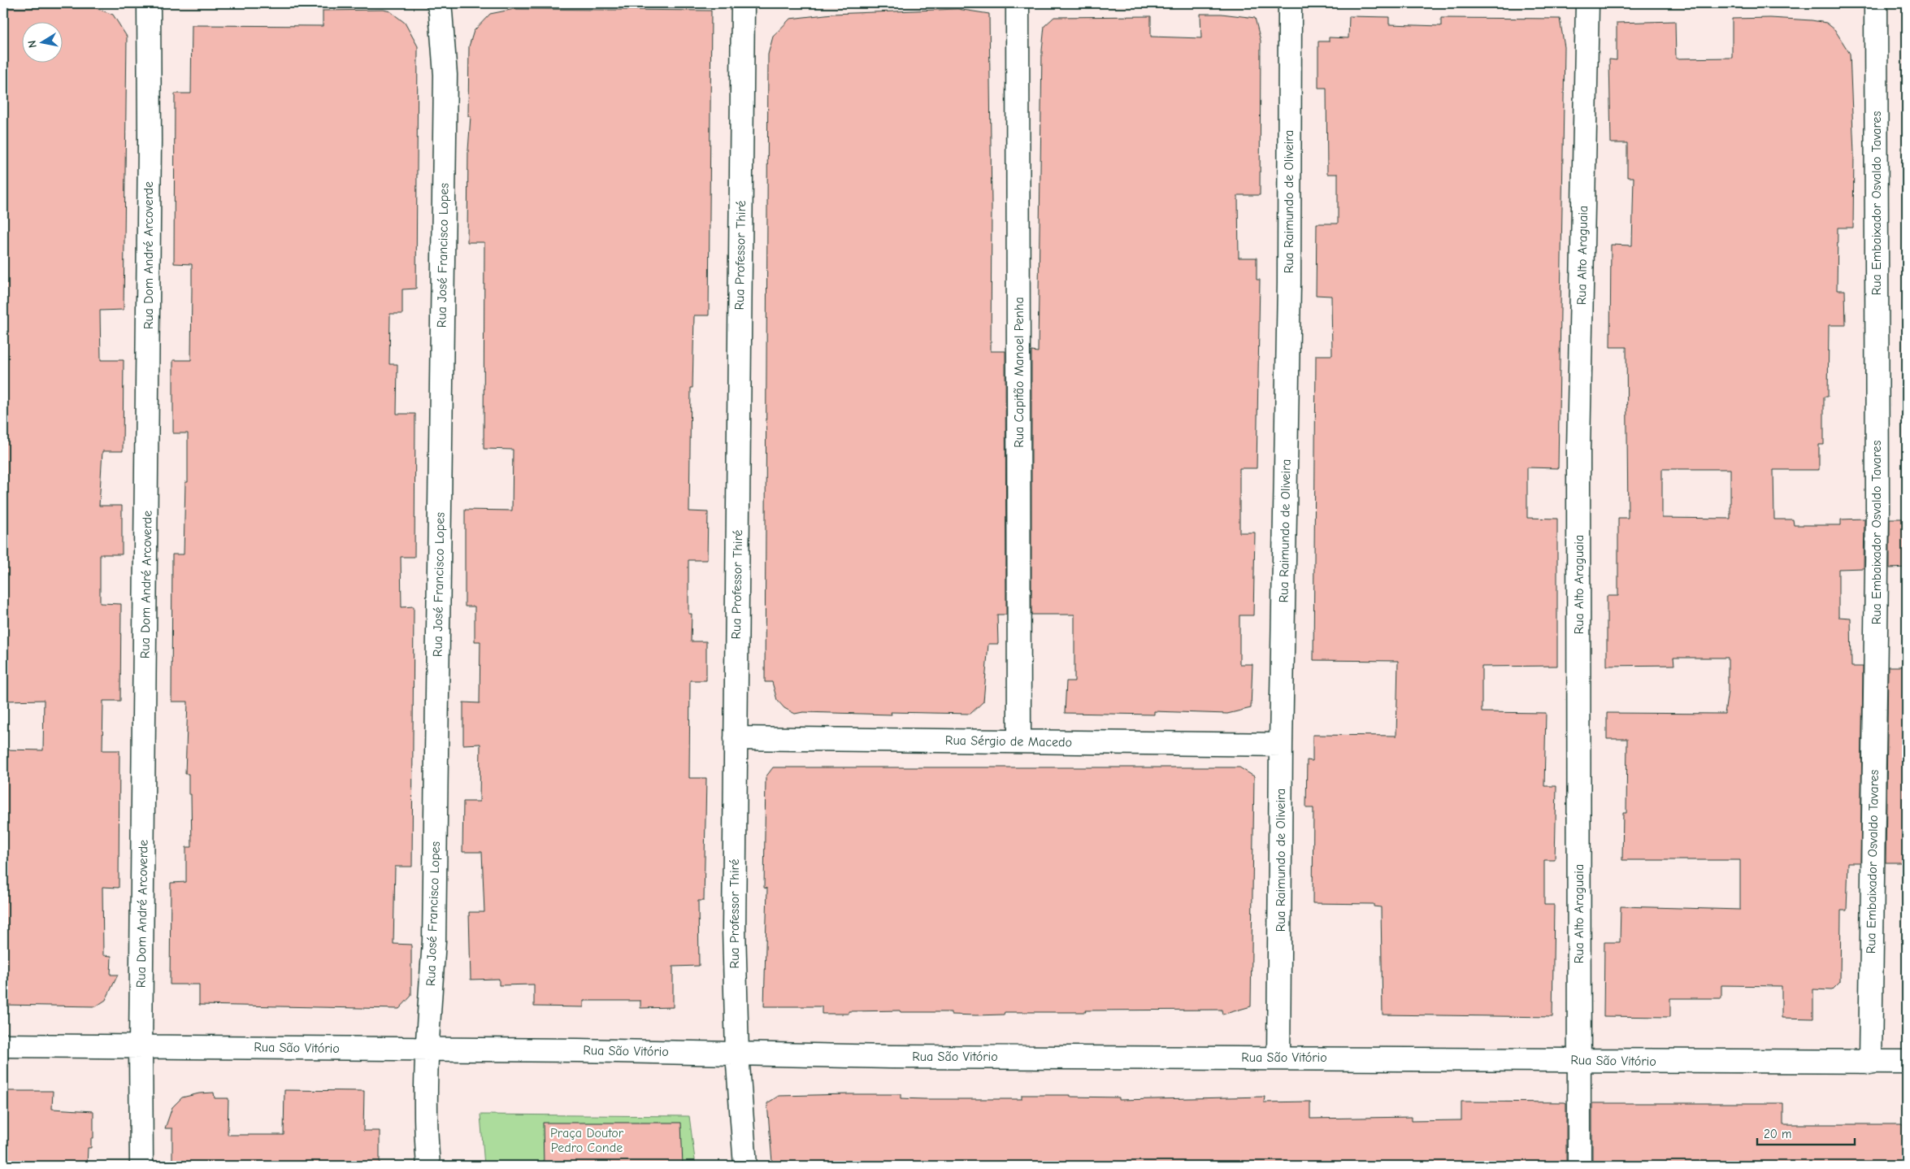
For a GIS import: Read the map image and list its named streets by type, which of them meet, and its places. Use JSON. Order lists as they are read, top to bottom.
{
  "streets": {
    "street": [
      "Rua Raimundo de Oliveira",
      "Rua Embaixador Osvaldo Tavares",
      "Rua Dom André Arcoverde",
      "Rua José Francisco Lopes",
      "Rua Professor Thiré",
      "Rua Alto Araguaia",
      "Rua Capitão Manoel Penha",
      "Rua Sérgio de Macedo",
      "Rua São Vitório"
    ]
  },
  "crossings": [
    ["Rua Raimundo de Oliveira", "Rua Sérgio de Macedo"],
    ["Rua Raimundo de Oliveira", "Rua São Vitório"],
    ["Rua Embaixador Osvaldo Tavares", "Rua São Vitório"],
    ["Rua Dom André Arcoverde", "Rua São Vitório"],
    ["Rua José Francisco Lopes", "Rua São Vitório"],
    ["Rua Professor Thiré", "Rua Sérgio de Macedo"],
    ["Rua Professor Thiré", "Rua São Vitório"],
    ["Rua Alto Araguaia", "Rua São Vitório"],
    ["Rua Capitão Manoel Penha", "Rua Sérgio de Macedo"]
  ],
  "parks": ["Praça Doutor Pedro Conde"],
  "scale_bar": "20 m",
  "north": "left"
}
